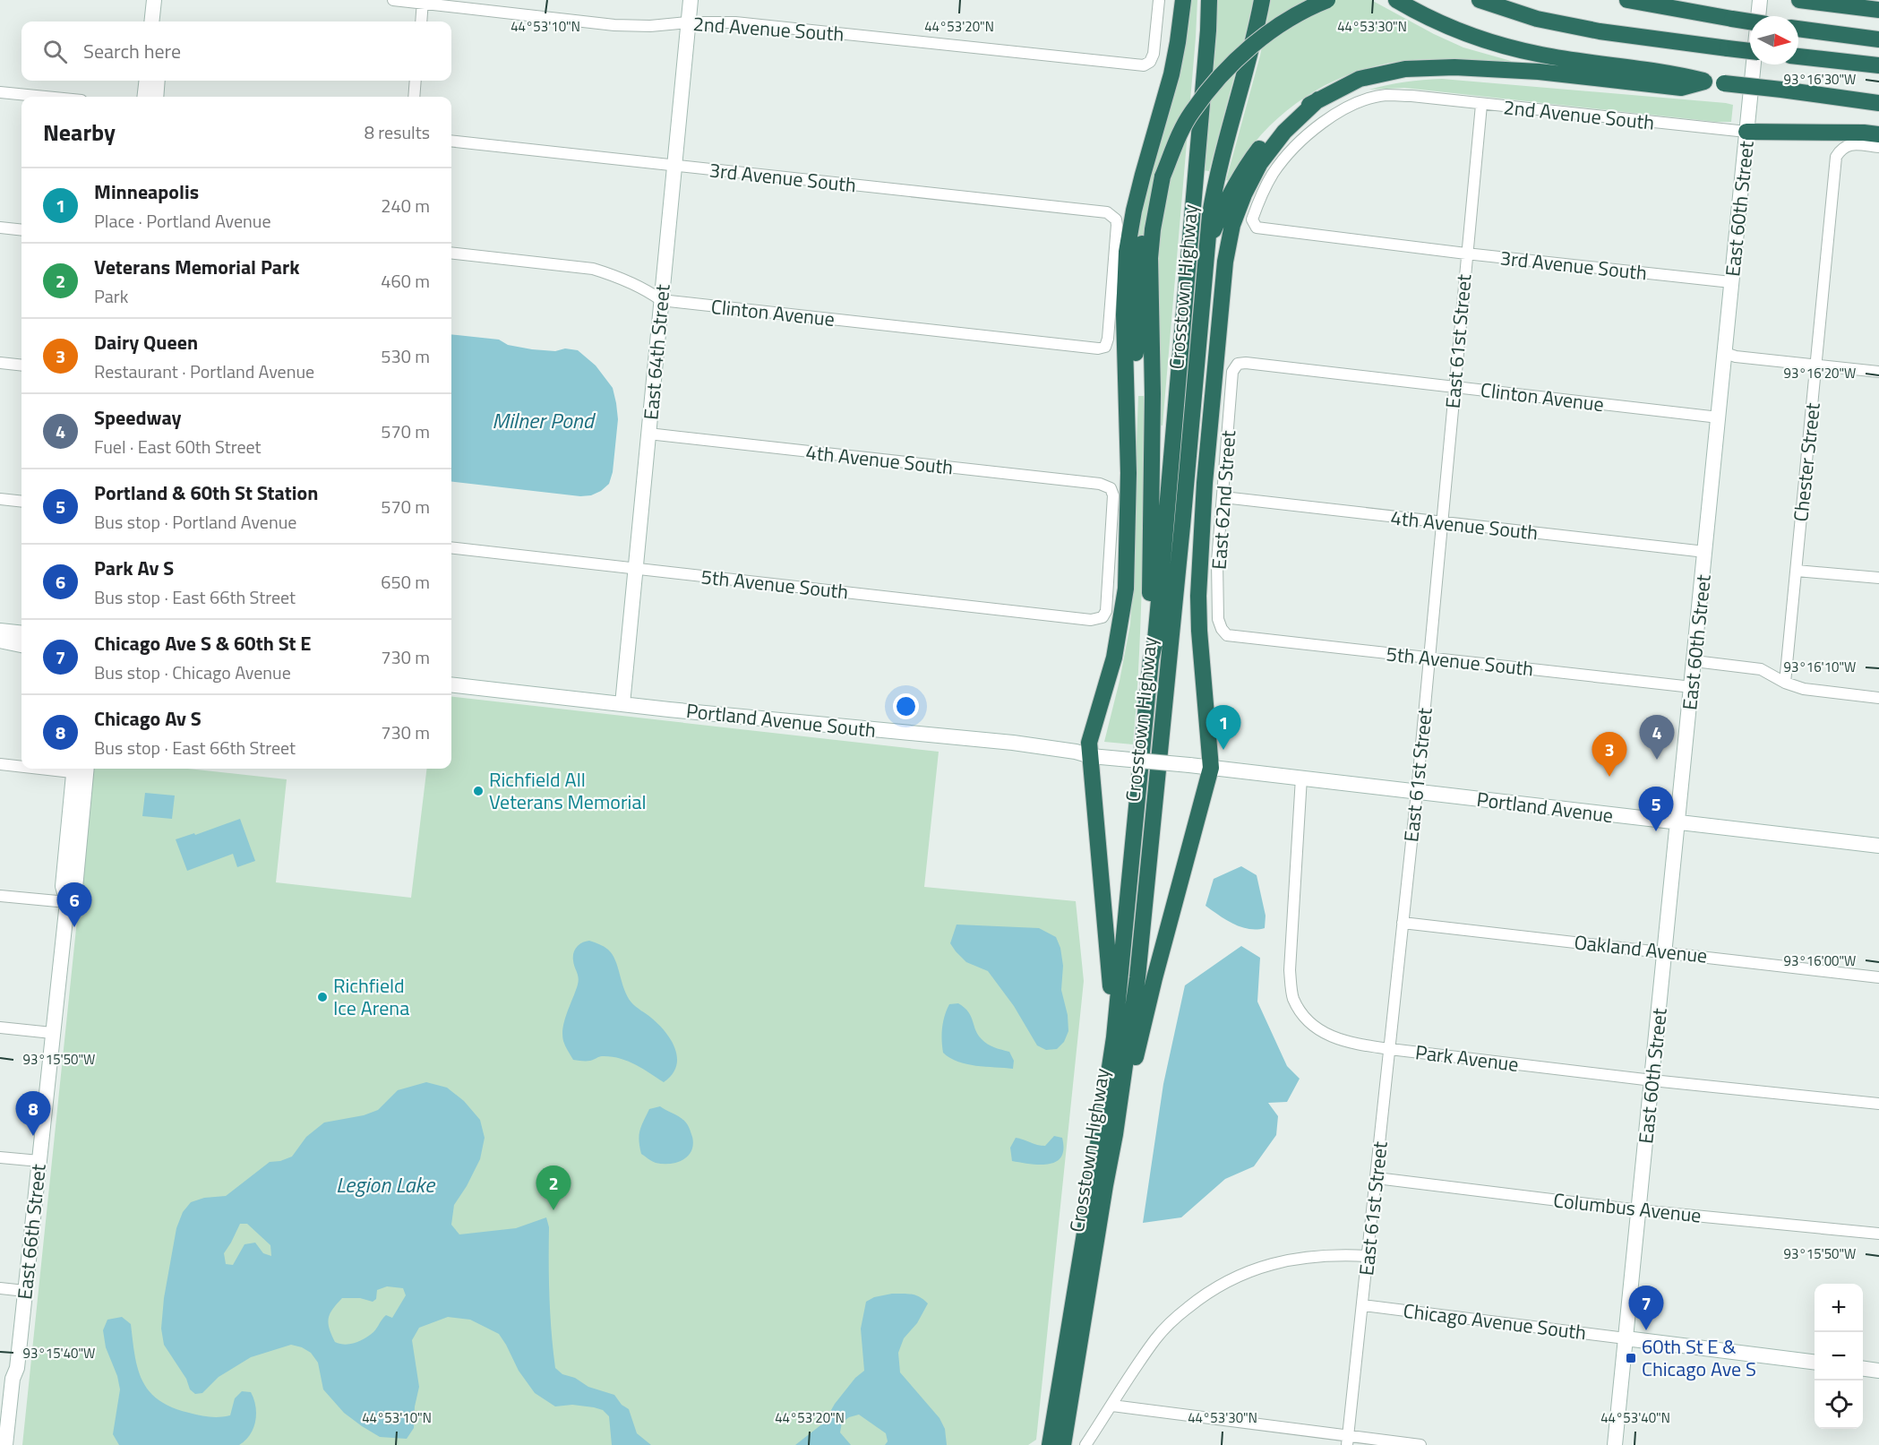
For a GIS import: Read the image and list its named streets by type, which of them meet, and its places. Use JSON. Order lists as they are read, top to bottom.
{
  "streets": {
    "highway": ["Crosstown Highway"],
    "street": [
      "2nd Avenue South",
      "3rd Avenue South",
      "East 60th Street",
      "Clinton Avenue",
      "East 61st Street",
      "East 64th Street",
      "4th Avenue South",
      "Chester Street",
      "East 62nd Street",
      "5th Avenue South",
      "Portland Avenue South",
      "Portland Avenue",
      "Oakland Avenue",
      "Park Avenue",
      "Columbus Avenue",
      "East 66th Street",
      "Chicago Avenue South"
    ]
  },
  "crossings": [
    ["2nd Avenue South", "3rd Avenue South"],
    ["2nd Avenue South", "East 60th Street"],
    ["2nd Avenue South", "East 61st Street"],
    ["2nd Avenue South", "East 64th Street"],
    ["3rd Avenue South", "East 60th Street"],
    ["3rd Avenue South", "Clinton Avenue"],
    ["3rd Avenue South", "East 61st Street"],
    ["3rd Avenue South", "East 64th Street"],
    ["East 60th Street", "Clinton Avenue"],
    ["East 60th Street", "4th Avenue South"],
    ["East 60th Street", "5th Avenue South"],
    ["East 60th Street", "Portland Avenue"],
    ["East 60th Street", "Oakland Avenue"],
    ["East 60th Street", "Park Avenue"],
    ["East 60th Street", "Columbus Avenue"],
    ["East 60th Street", "Chicago Avenue South"],
    ["Clinton Avenue", "East 61st Street"],
    ["Clinton Avenue", "East 64th Street"],
    ["Clinton Avenue", "East 62nd Street"],
    ["East 61st Street", "4th Avenue South"],
    ["East 61st Street", "5th Avenue South"],
    ["East 61st Street", "Portland Avenue"],
    ["East 61st Street", "Oakland Avenue"],
    ["East 61st Street", "Park Avenue"],
    ["East 61st Street", "Columbus Avenue"],
    ["East 61st Street", "Chicago Avenue South"],
    ["East 64th Street", "4th Avenue South"],
    ["East 64th Street", "5th Avenue South"],
    ["East 64th Street", "Portland Avenue South"],
    ["4th Avenue South", "East 62nd Street"],
    ["4th Avenue South", "5th Avenue South"],
    ["East 62nd Street", "5th Avenue South"],
    ["Portland Avenue South", "Portland Avenue"],
    ["Portland Avenue", "Park Avenue"]
  ],
  "water": ["Milner Pond", "Legion Lake"],
  "places": {
    "other": ["Richfield All Veterans Memorial", "Richfield Ice Arena"],
    "transit": ["60th St E & Chicago Ave S"]
  },
  "north": "right",
  "page": {
    "search": "Search here",
    "heading": ["Nearby", "8 results"],
    "list": [
      {
        "mark": "1",
        "name": "Minneapolis",
        "note": "Place · Portland Avenue",
        "value": "240 m"
      },
      {
        "mark": "2",
        "name": "Veterans Memorial Park",
        "note": "Park",
        "value": "460 m"
      },
      {
        "mark": "3",
        "name": "Dairy Queen",
        "note": "Restaurant · Portland Avenue",
        "value": "530 m"
      },
      {
        "mark": "4",
        "name": "Speedway",
        "note": "Fuel · East 60th Street",
        "value": "570 m"
      },
      {
        "mark": "5",
        "name": "Portland & 60th St Station",
        "note": "Bus stop · Portland Avenue",
        "value": "570 m"
      },
      {
        "mark": "6",
        "name": "Park Av S",
        "note": "Bus stop · East 66th Street",
        "value": "650 m"
      },
      {
        "mark": "7",
        "name": "Chicago Ave S & 60th St E",
        "note": "Bus stop · Chicago Avenue",
        "value": "730 m"
      },
      {
        "mark": "8",
        "name": "Chicago Av S",
        "note": "Bus stop · East 66th Street",
        "value": "730 m"
      }
    ],
    "pins": [
      "1",
      "4",
      "3",
      "5",
      "6",
      "8",
      "2",
      "7"
    ],
    "map_buttons": ["+", "−"]
  },
  "coordinates": [
    "44°53'10\"N",
    "44°53'20\"N",
    "44°53'30\"N",
    "93°16'30\"W",
    "93°16'20\"W",
    "93°16'10\"W",
    "93°16'00\"W",
    "93°15'50\"W",
    "93°15'40\"W",
    "44°53'40\"N"
  ]
}
